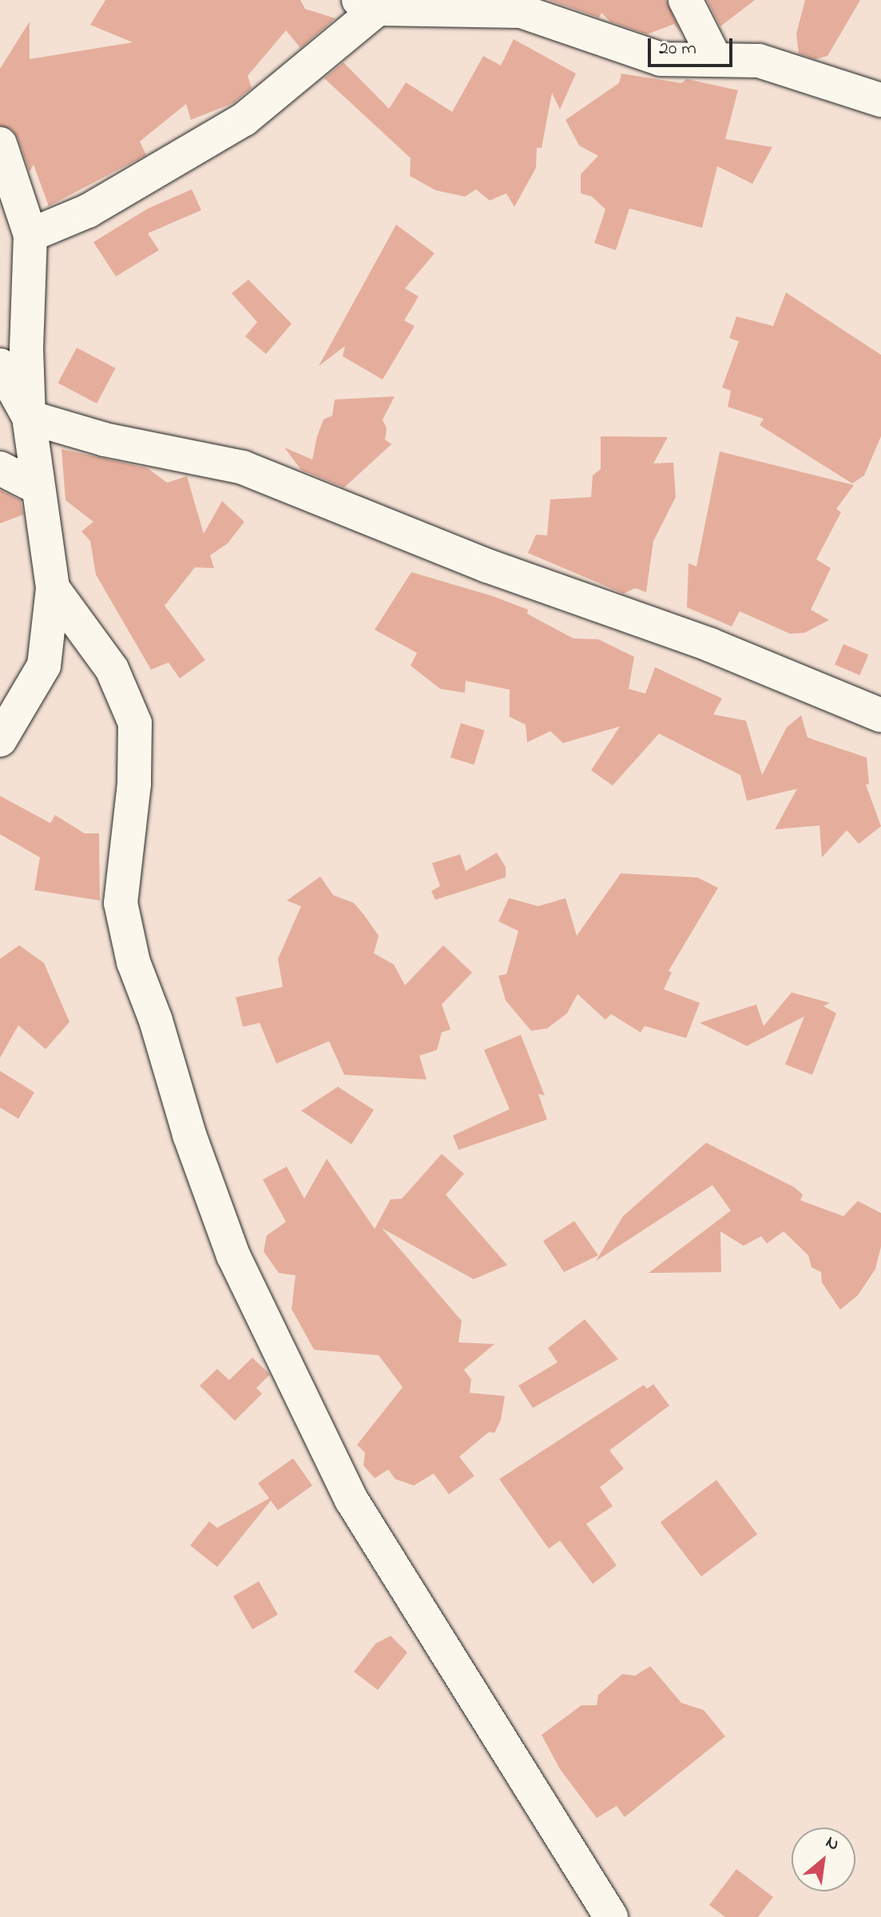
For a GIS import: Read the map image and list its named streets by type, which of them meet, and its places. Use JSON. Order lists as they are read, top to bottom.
{
  "scale_bar": "20 m",
  "north": "top right"
}
